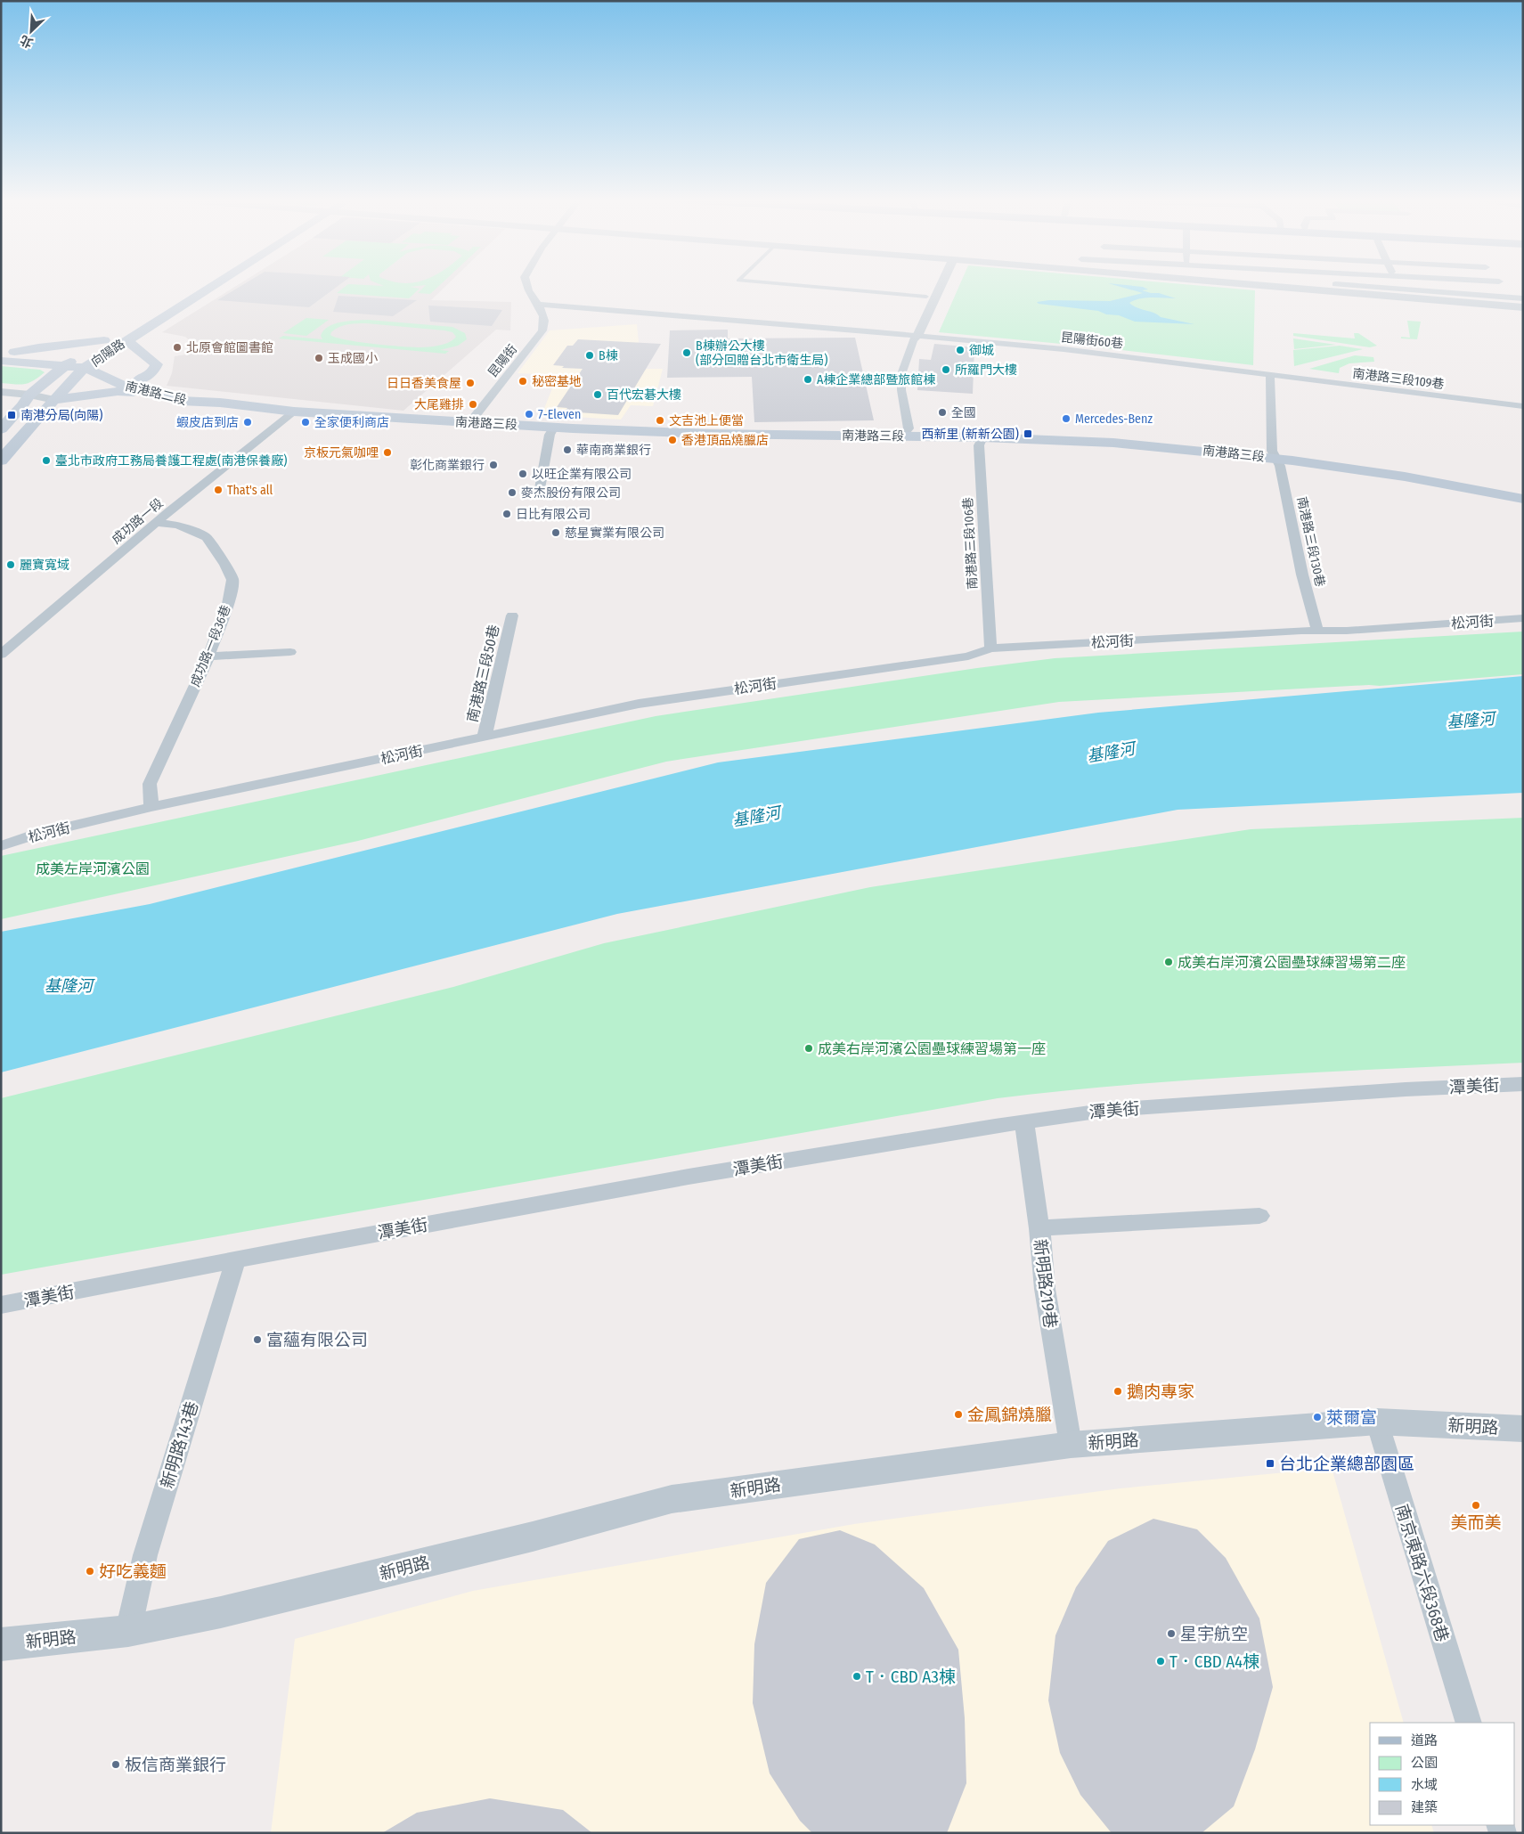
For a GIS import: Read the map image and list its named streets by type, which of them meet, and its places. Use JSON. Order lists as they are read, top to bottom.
{
  "streets": {
    "main road": ["向陽路", "南港路二段", "南港路三段"],
    "street": [
      "昆陽街60巷",
      "昆陽街",
      "南港路三段109巷",
      "成功路一段",
      "南港路三段130巷",
      "南港路三段106巷",
      "松河街",
      "成功路一段36巷",
      "南港路三段50巷",
      "潭美街",
      "新明路219巷",
      "新明路",
      "新明路143巷",
      "南京東路六段368巷"
    ]
  },
  "crossings": [
    ["昆陽街60巷", "昆陽街"],
    ["昆陽街60巷", "南港路三段109巷"],
    ["向陽路", "南港路二段"],
    ["昆陽街", "南港路三段"],
    ["南港路二段", "南港路三段"],
    ["南港路三段", "成功路一段"],
    ["南港路三段", "南港路三段130巷"],
    ["南港路三段", "南港路三段106巷"],
    ["成功路一段", "成功路一段36巷"],
    ["南港路三段130巷", "松河街"],
    ["南港路三段106巷", "松河街"],
    ["松河街", "成功路一段36巷"],
    ["松河街", "南港路三段50巷"],
    ["潭美街", "新明路219巷"],
    ["潭美街", "新明路143巷"],
    ["新明路219巷", "新明路"],
    ["新明路", "新明路143巷"],
    ["新明路", "南京東路六段368巷"]
  ],
  "water": ["基隆河"],
  "parks": ["成美左岸河濱公園"],
  "places": {
    "other": [
      "北原會館圖書館",
      "御城",
      "B棟辦公大樓 (部分回贈台北市衛生局)",
      "B棟",
      "玉成國小",
      "所羅門大樓",
      "A棟企業總部暨旅館棟",
      "秘密基地",
      "日日香美食屋",
      "百代宏碁大樓",
      "大尾雞排",
      "全國",
      "7-Eleven",
      "Mercedes-Benz",
      "文吉池上便當",
      "蝦皮店到店",
      "全家便利商店",
      "香港頂品燒臘店",
      "華南商業銀行",
      "京板元氣咖哩",
      "臺北市政府工務局養護工程處(南港保養廠)",
      "彰化商業銀行",
      "以旺企業有限公司",
      "That's all",
      "麥杰股份有限公司",
      "日比有限公司",
      "慈星實業有限公司",
      "麗寶寬域",
      "成美右岸河濱公園壘球練習場第二座",
      "成美右岸河濱公園壘球練習場第一座",
      "富蘊有限公司",
      "鵝肉專家",
      "金鳳錦燒臘",
      "萊爾富",
      "美而美",
      "好吃義麵",
      "星宇航空",
      "T．CBD A4棟",
      "T．CBD A3棟",
      "板信商業銀行"
    ],
    "transit": ["南港分局(向陽)", "西新里 (新新公園)", "台北企業總部園區"]
  },
  "legend": [
    "道路",
    "公園",
    "水域",
    "建築"
  ],
  "north": "bottom left"
}
